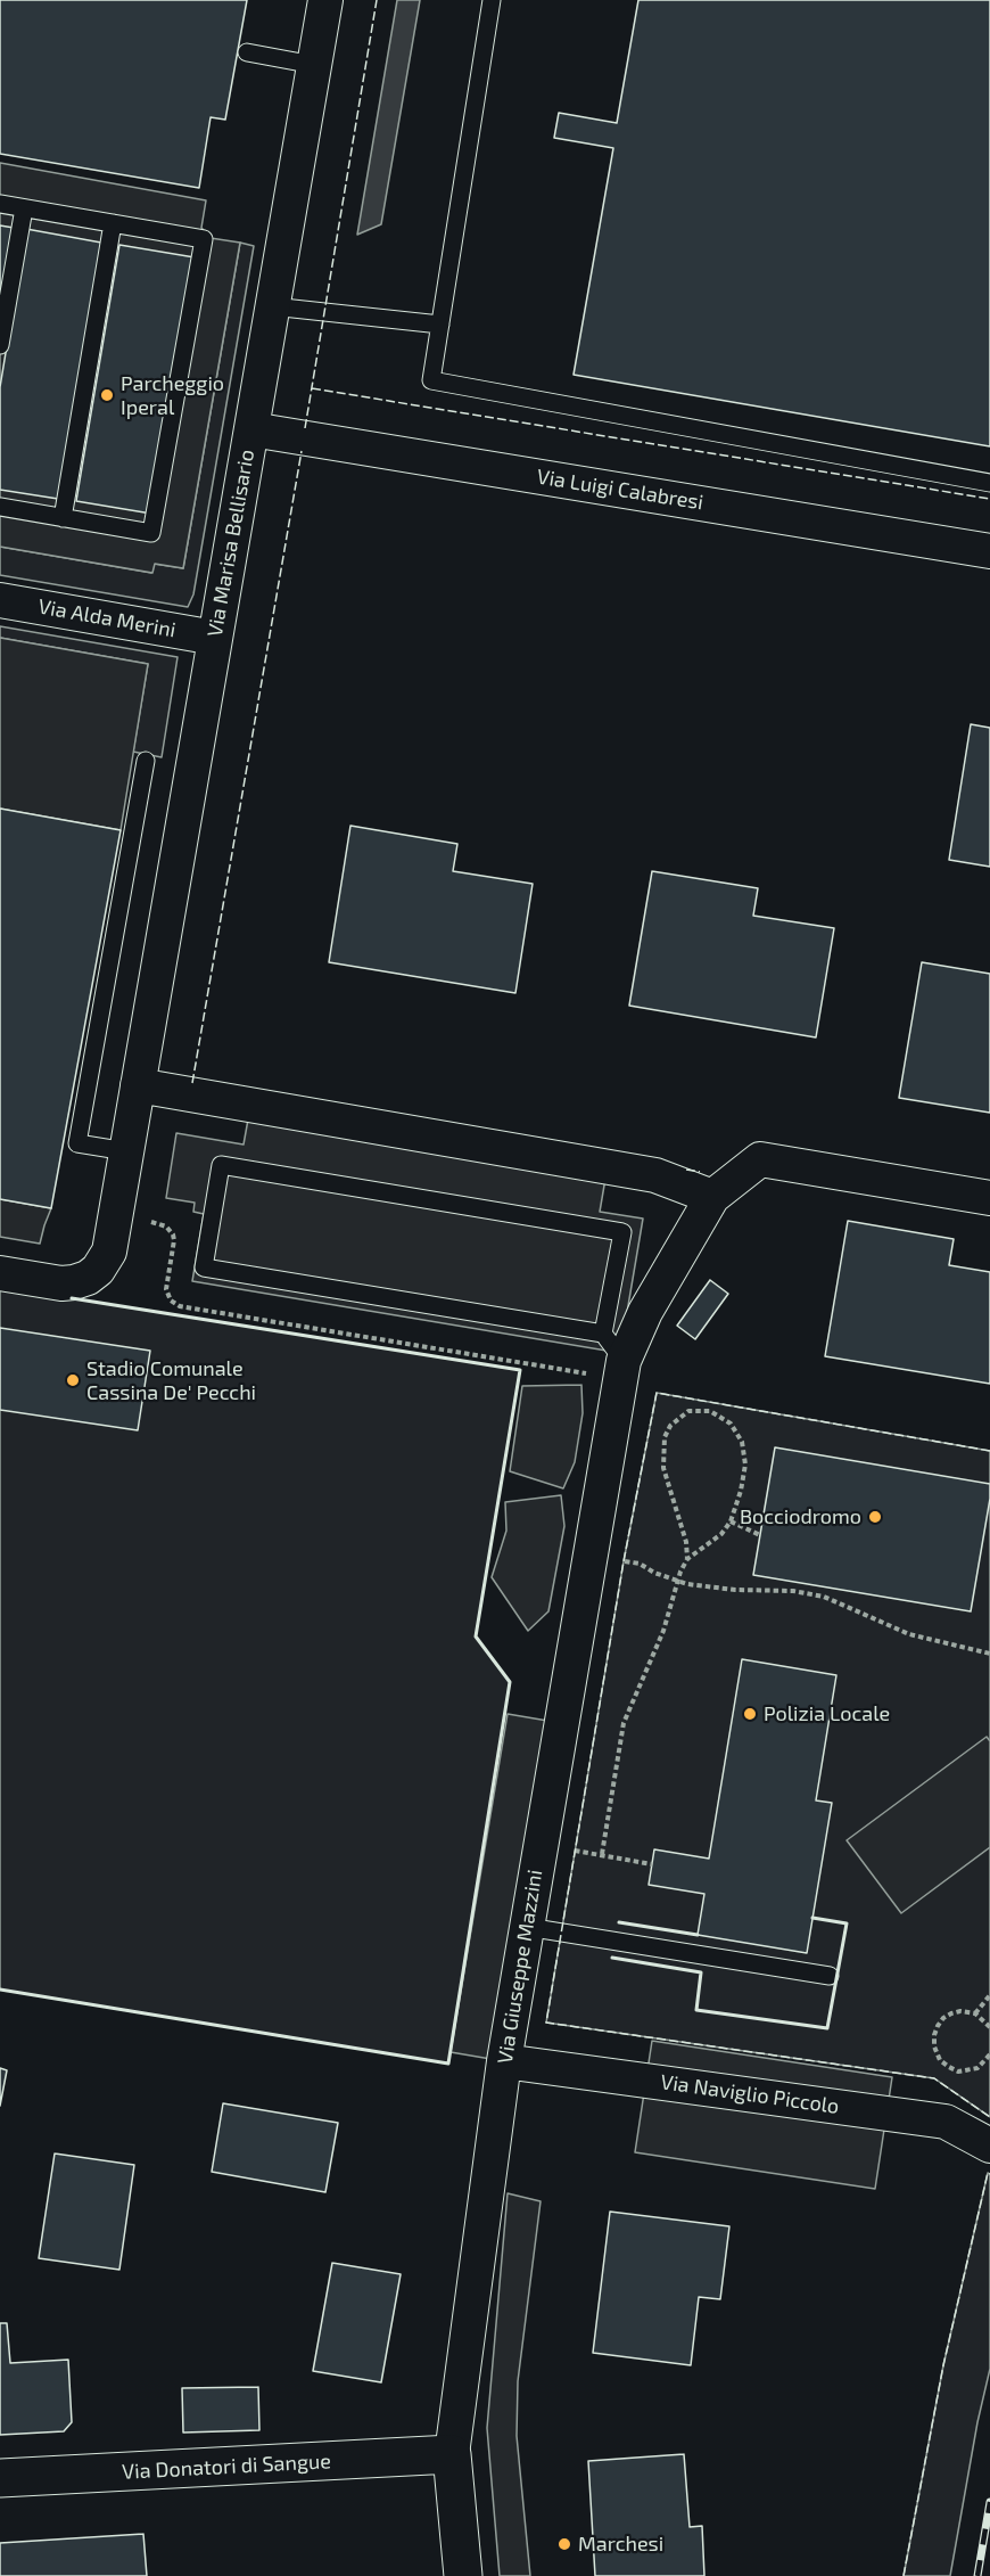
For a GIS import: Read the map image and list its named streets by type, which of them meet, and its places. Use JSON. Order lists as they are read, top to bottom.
{
  "streets": {
    "street": [
      "Via Luigi Calabresi",
      "Via Marisa Bellisario",
      "Via Alda Merini",
      "Via Giuseppe Mazzini",
      "Via Naviglio Piccolo",
      "Via Donatori di Sangue"
    ]
  },
  "crossings": [
    ["Via Luigi Calabresi", "Via Marisa Bellisario"],
    ["Via Marisa Bellisario", "Via Alda Merini"],
    ["Via Giuseppe Mazzini", "Via Naviglio Piccolo"],
    ["Via Giuseppe Mazzini", "Via Donatori di Sangue"]
  ],
  "places": [
    "Parcheggio Iperal",
    "Stadio Comunale Cassina De' Pecchi",
    "Bocciodromo",
    "Polizia Locale",
    "Marchesi"
  ]
}
